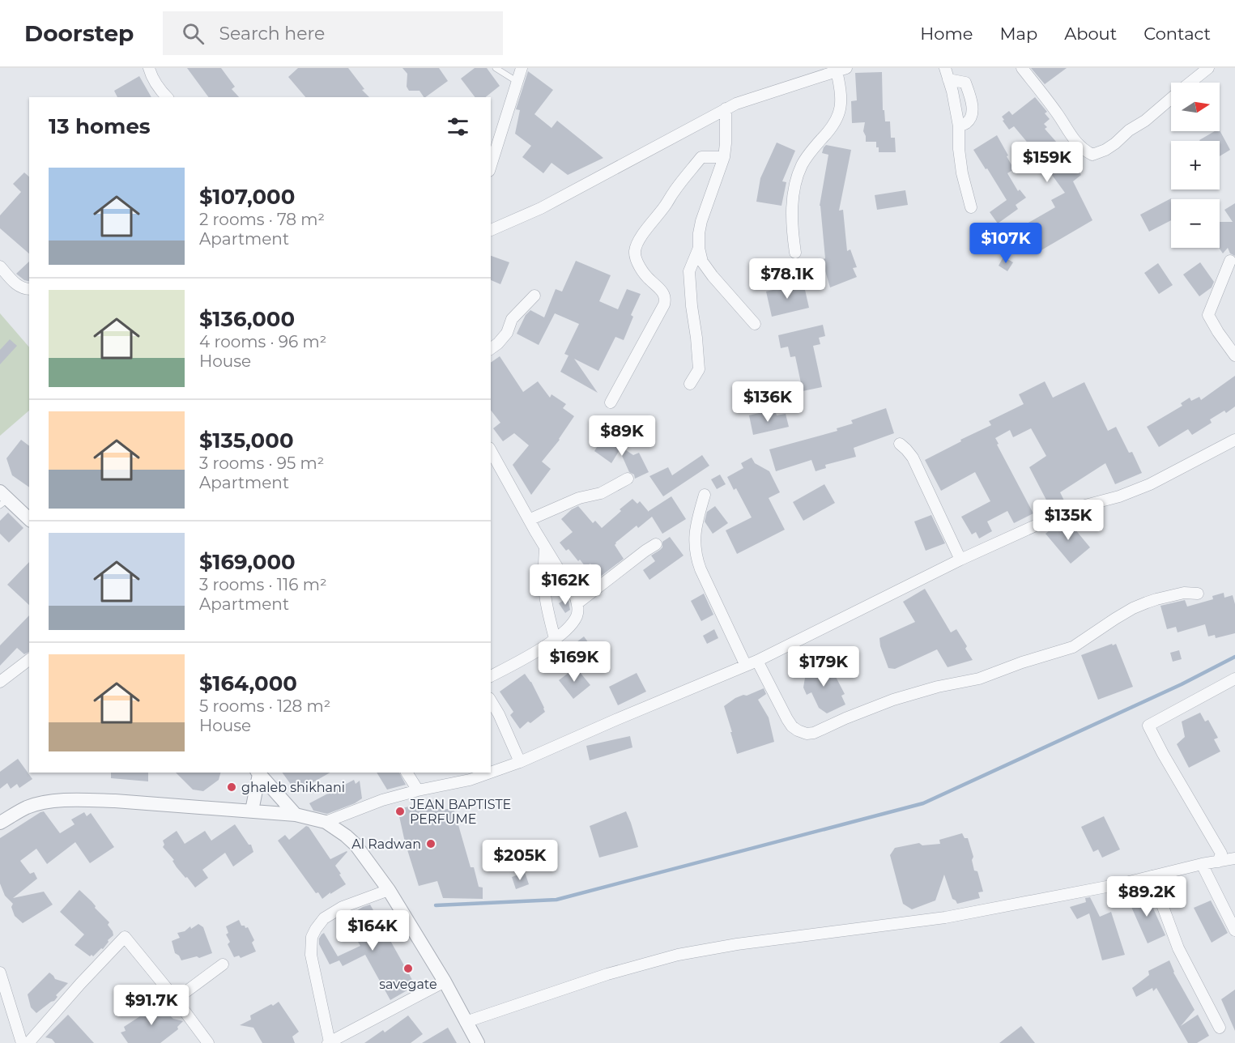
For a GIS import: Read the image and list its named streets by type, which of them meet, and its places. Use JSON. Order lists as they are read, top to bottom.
{
  "places": [
    "ghaleb shikhani",
    "JEAN BAPTISTE PERFUME",
    "Al Radwan",
    "savegate"
  ],
  "north": "right",
  "page": {
    "header": "Doorstep",
    "search": "Search here",
    "nav": [
      "Home",
      "Map",
      "About",
      "Contact"
    ],
    "map_buttons": ["+", "−"],
    "heading": "13 homes",
    "price": [
      "$159K",
      "$107K",
      "$78.1K",
      "$136K",
      "$89K",
      "$135K",
      "$162K",
      "$169K",
      "$179K",
      "$205K",
      "$89.2K",
      "$164K",
      "$91.7K"
    ],
    "list": [
      {
        "name": "$107,000",
        "note": "2 rooms · 78 m² · Apartment"
      },
      {
        "name": "$136,000",
        "note": "4 rooms · 96 m² · House"
      },
      {
        "name": "$135,000",
        "note": "3 rooms · 95 m² · Apartment"
      },
      {
        "name": "$169,000",
        "note": "3 rooms · 116 m² · Apartment"
      },
      {
        "name": "$164,000",
        "note": "5 rooms · 128 m² · House"
      }
    ]
  }
}
